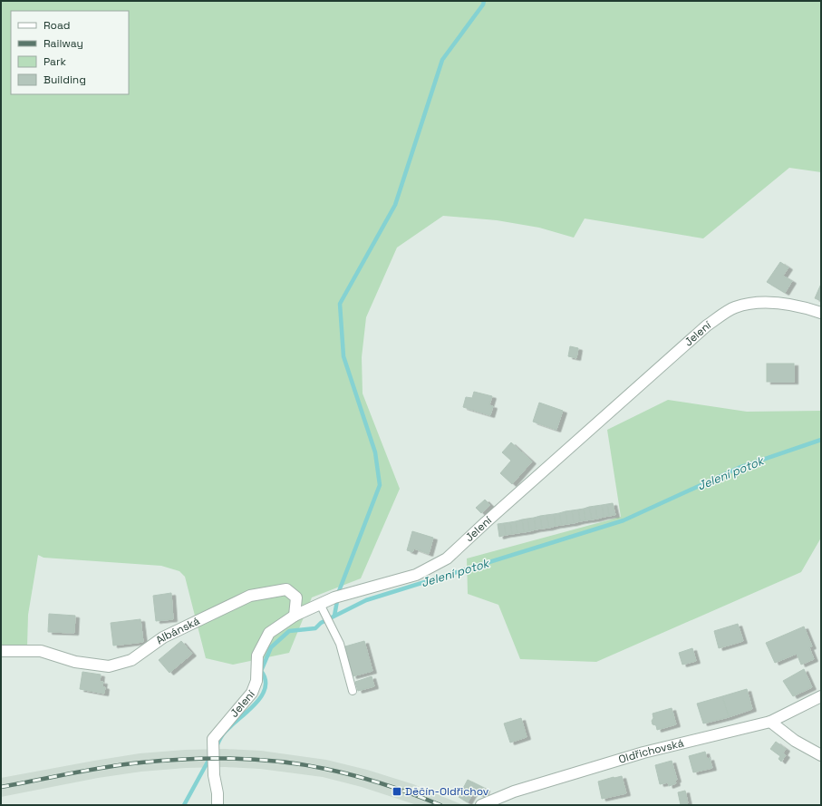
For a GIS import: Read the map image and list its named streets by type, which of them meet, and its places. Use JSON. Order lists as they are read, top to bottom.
{
  "streets": {
    "street": ["Jelení", "Albánská", "Oldřichovská"]
  },
  "crossings": [
    ["Jelení", "Albánská"]
  ],
  "water": ["Jelení potok"],
  "places": {
    "transit": ["Děčín-Oldřichov"]
  },
  "legend": [
    "Road",
    "Railway",
    "Park",
    "Building"
  ]
}
